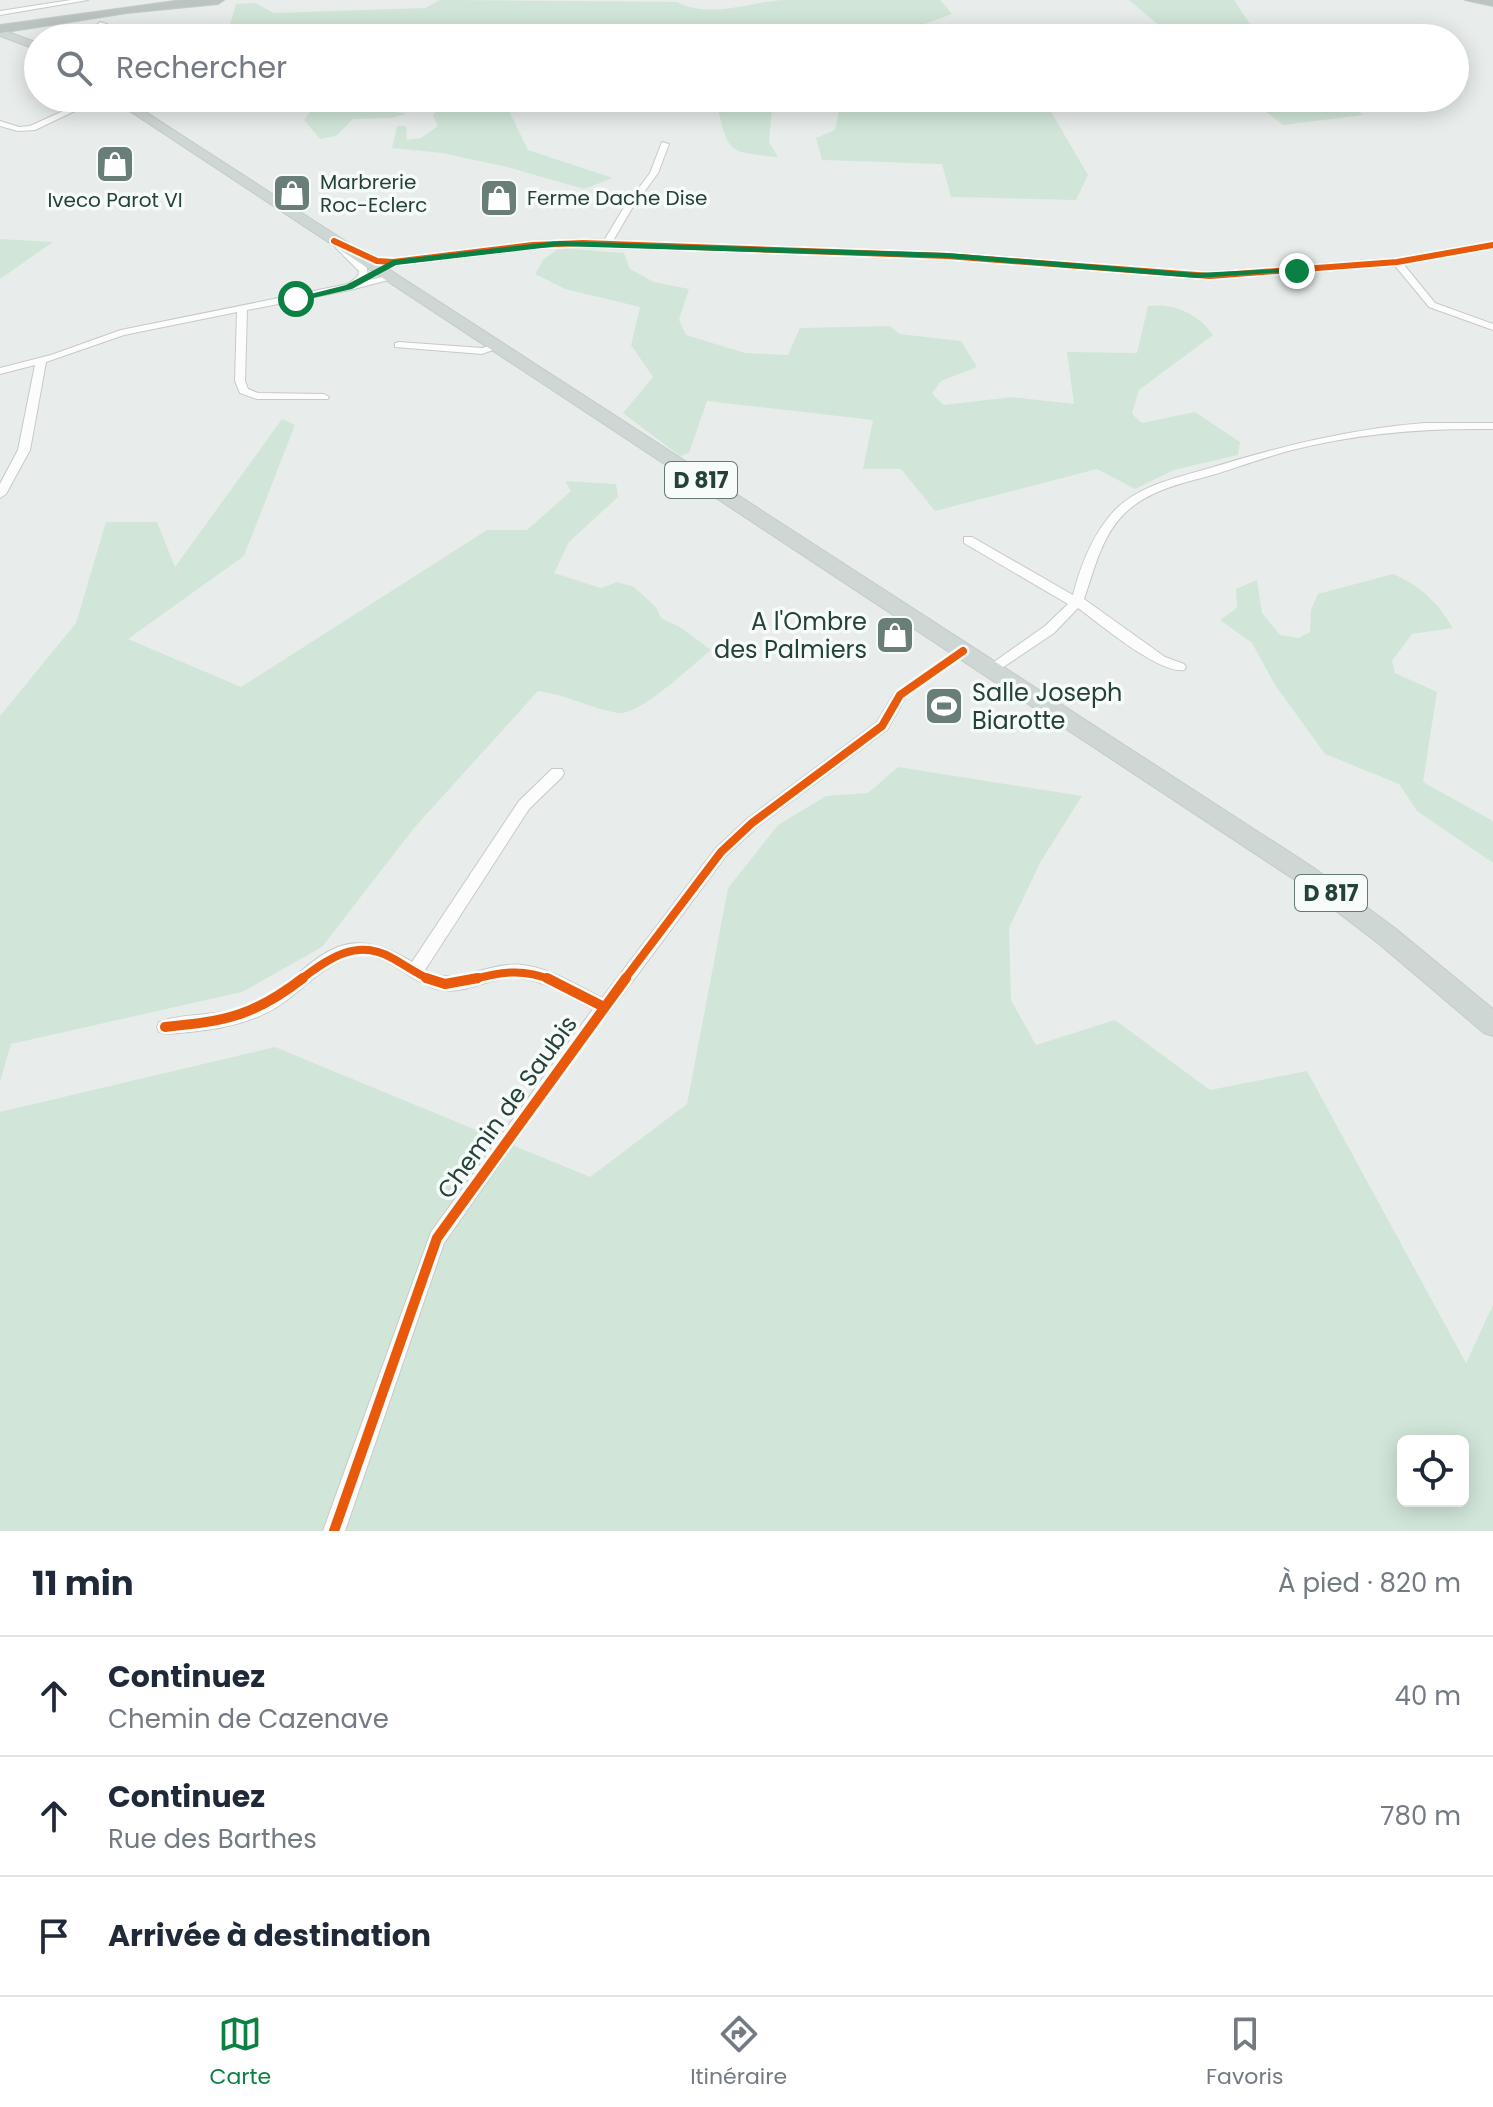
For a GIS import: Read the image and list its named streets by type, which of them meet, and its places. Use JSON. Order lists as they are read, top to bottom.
{
  "streets": {
    "main road": ["D 817"],
    "street": ["Chemin de Saubis"]
  },
  "crossings": [
    ["D 817", "Chemin de Saubis"]
  ],
  "places": {
    "shop": [
      "Iveco Parot VI",
      "Marbrerie Roc-Eclerc",
      "Ferme Dache Dise",
      "A l'Ombre des Palmiers"
    ],
    "sports": ["Salle Joseph Biarotte"]
  },
  "page": {
    "search": "Rechercher",
    "heading": ["11 min", "À pied · 820 m"],
    "list": [
      ["Continuez", "Chemin de Cazenave", "40 m"],
      ["Continuez", "Rue des Barthes", "780 m"],
      "Arrivée à destination"
    ],
    "nav": ["Carte", "Itinéraire", "Favoris"]
  }
}
